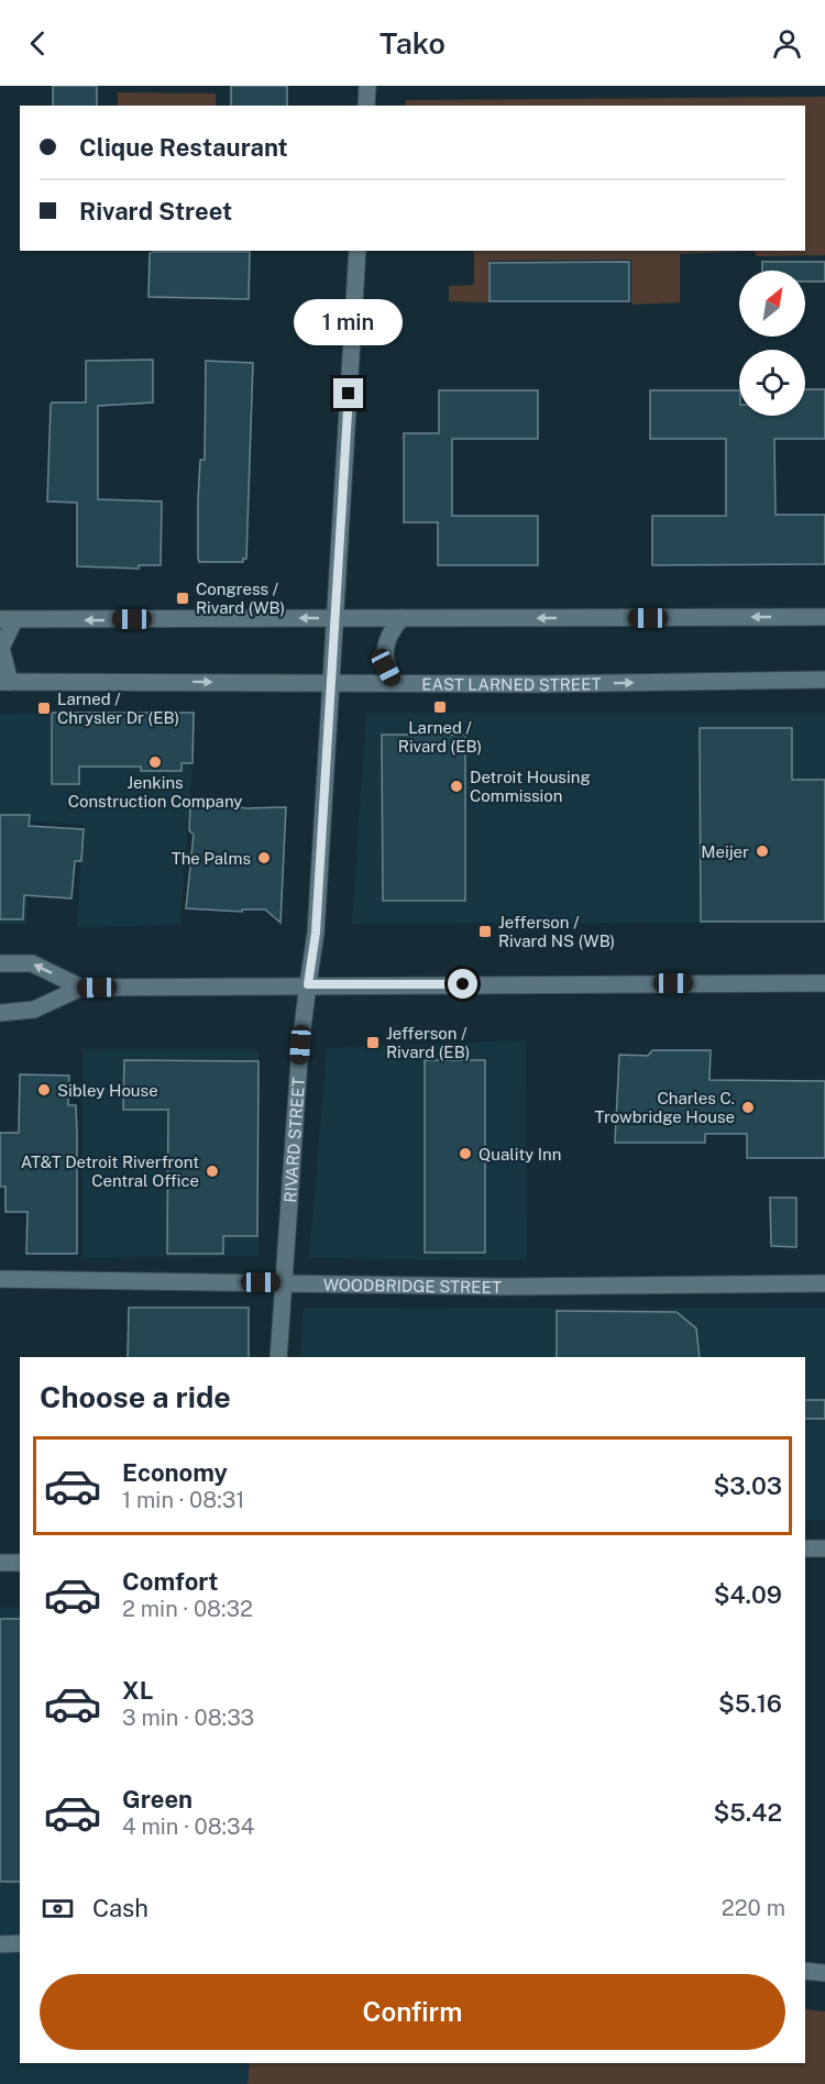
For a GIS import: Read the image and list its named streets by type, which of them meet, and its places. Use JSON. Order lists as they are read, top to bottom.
{
  "streets": {
    "street": ["EAST LARNED STREET", "RIVARD STREET", "WOODBRIDGE STREET"]
  },
  "crossings": [
    ["EAST LARNED STREET", "RIVARD STREET"],
    ["RIVARD STREET", "WOODBRIDGE STREET"]
  ],
  "places": {
    "transit": [
      "Congress / Rivard (WB)",
      "Larned / Rivard (EB)",
      "Larned / Chrysler Dr (EB)",
      "Jefferson / Rivard NS (WB)",
      "Jefferson / Rivard (EB)"
    ],
    "other": [
      "Jenkins Construction Company",
      "Detroit Housing Commission",
      "Meijer",
      "The Palms",
      "Sibley House",
      "Charles C. Trowbridge House",
      "Quality Inn",
      "AT&T Detroit Riverfront Central Office"
    ]
  },
  "north": "top right",
  "page": {
    "header": "Tako",
    "banner": ["Clique Restaurant", "Rivard Street"],
    "bubble": "1 min",
    "heading": "Choose a ride",
    "list": [
      {
        "name": "Economy",
        "note": "1 min · 08:31",
        "value": "$3.03"
      },
      {
        "name": "Comfort",
        "note": "2 min · 08:32",
        "value": "$4.09"
      },
      {
        "name": "XL",
        "note": "3 min · 08:33",
        "value": "$5.16"
      },
      {
        "name": "Green",
        "note": "4 min · 08:34",
        "value": "$5.42"
      }
    ],
    "pay": ["Cash", "220 m"],
    "buttons": "Confirm"
  }
}
